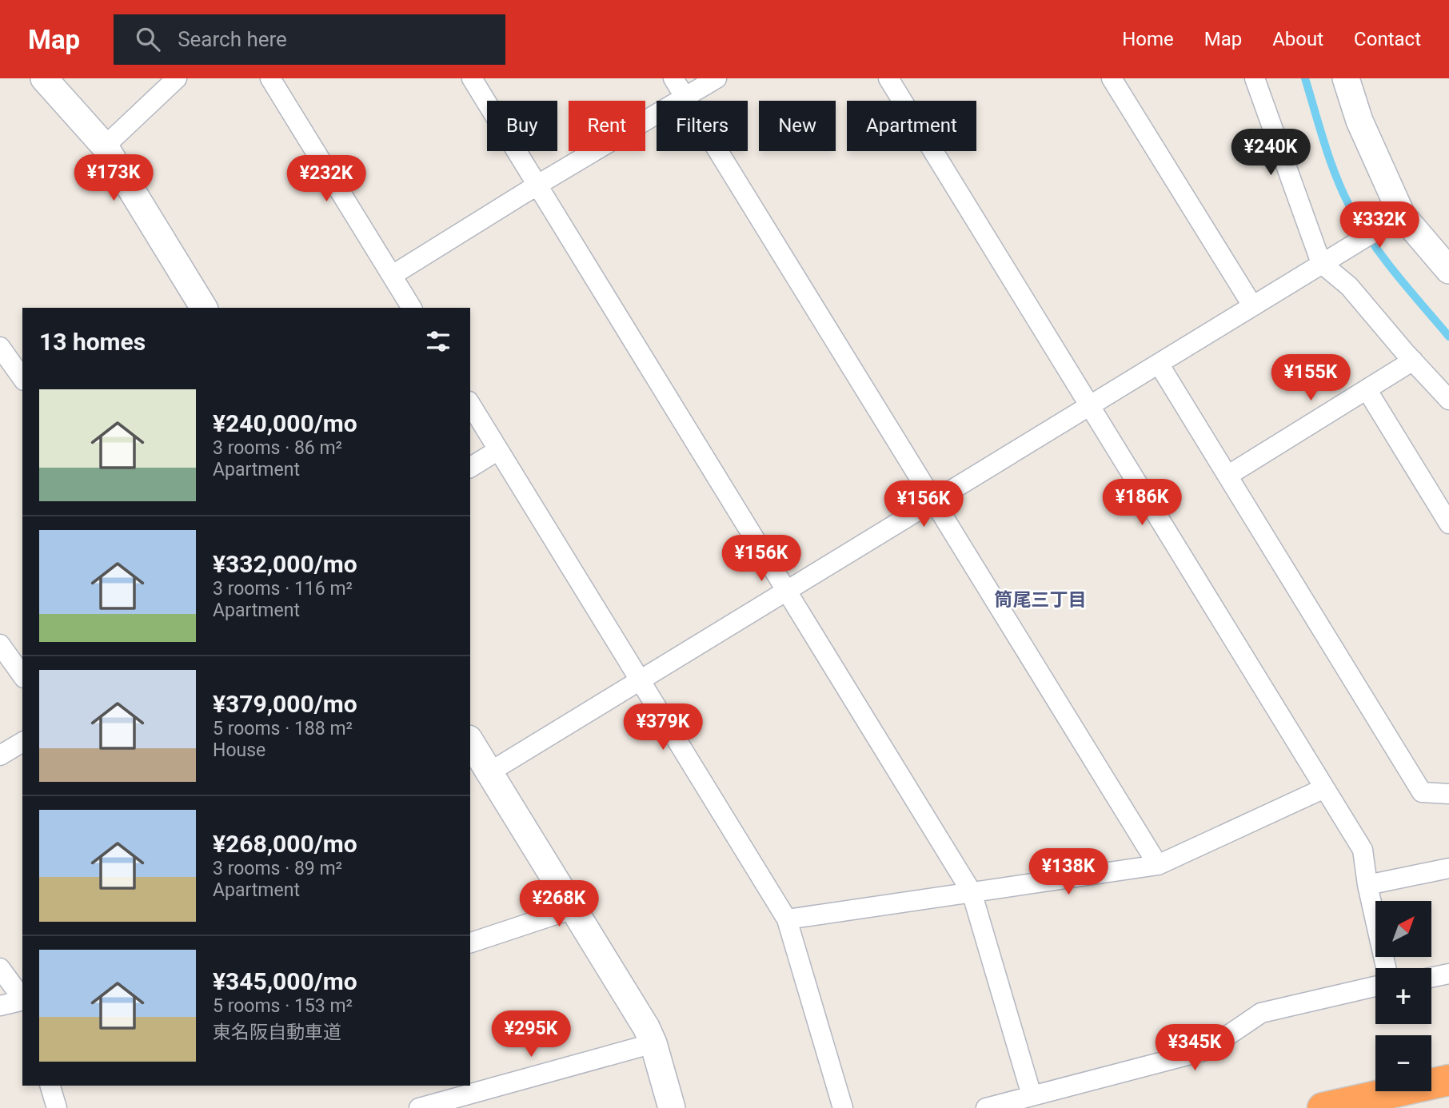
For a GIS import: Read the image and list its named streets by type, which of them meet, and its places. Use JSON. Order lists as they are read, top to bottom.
{
  "districts": ["筒尾三丁目"],
  "north": "top right",
  "page": {
    "header": "Map",
    "search": "Search here",
    "nav": [
      "Home",
      "Map",
      "About",
      "Contact"
    ],
    "chip": [
      "Buy",
      "Rent",
      "Filters",
      "New",
      "Apartment"
    ],
    "price": [
      "¥240K",
      "¥173K",
      "¥232K",
      "¥332K",
      "¥155K",
      "¥186K",
      "¥156K",
      "¥156K",
      "¥379K",
      "¥138K",
      "¥268K",
      "¥295K",
      "¥345K"
    ],
    "heading": "13 homes",
    "list": [
      {
        "name": "¥240,000/mo",
        "note": "3 rooms · 86 m² · Apartment"
      },
      {
        "name": "¥332,000/mo",
        "note": "3 rooms · 116 m² · Apartment"
      },
      {
        "name": "¥379,000/mo",
        "note": "5 rooms · 188 m² · House"
      },
      {
        "name": "¥268,000/mo",
        "note": "3 rooms · 89 m² · Apartment"
      },
      {
        "name": "¥345,000/mo",
        "note": "5 rooms · 153 m² · 東名阪自動車道"
      }
    ],
    "map_buttons": ["+", "−"]
  }
}
